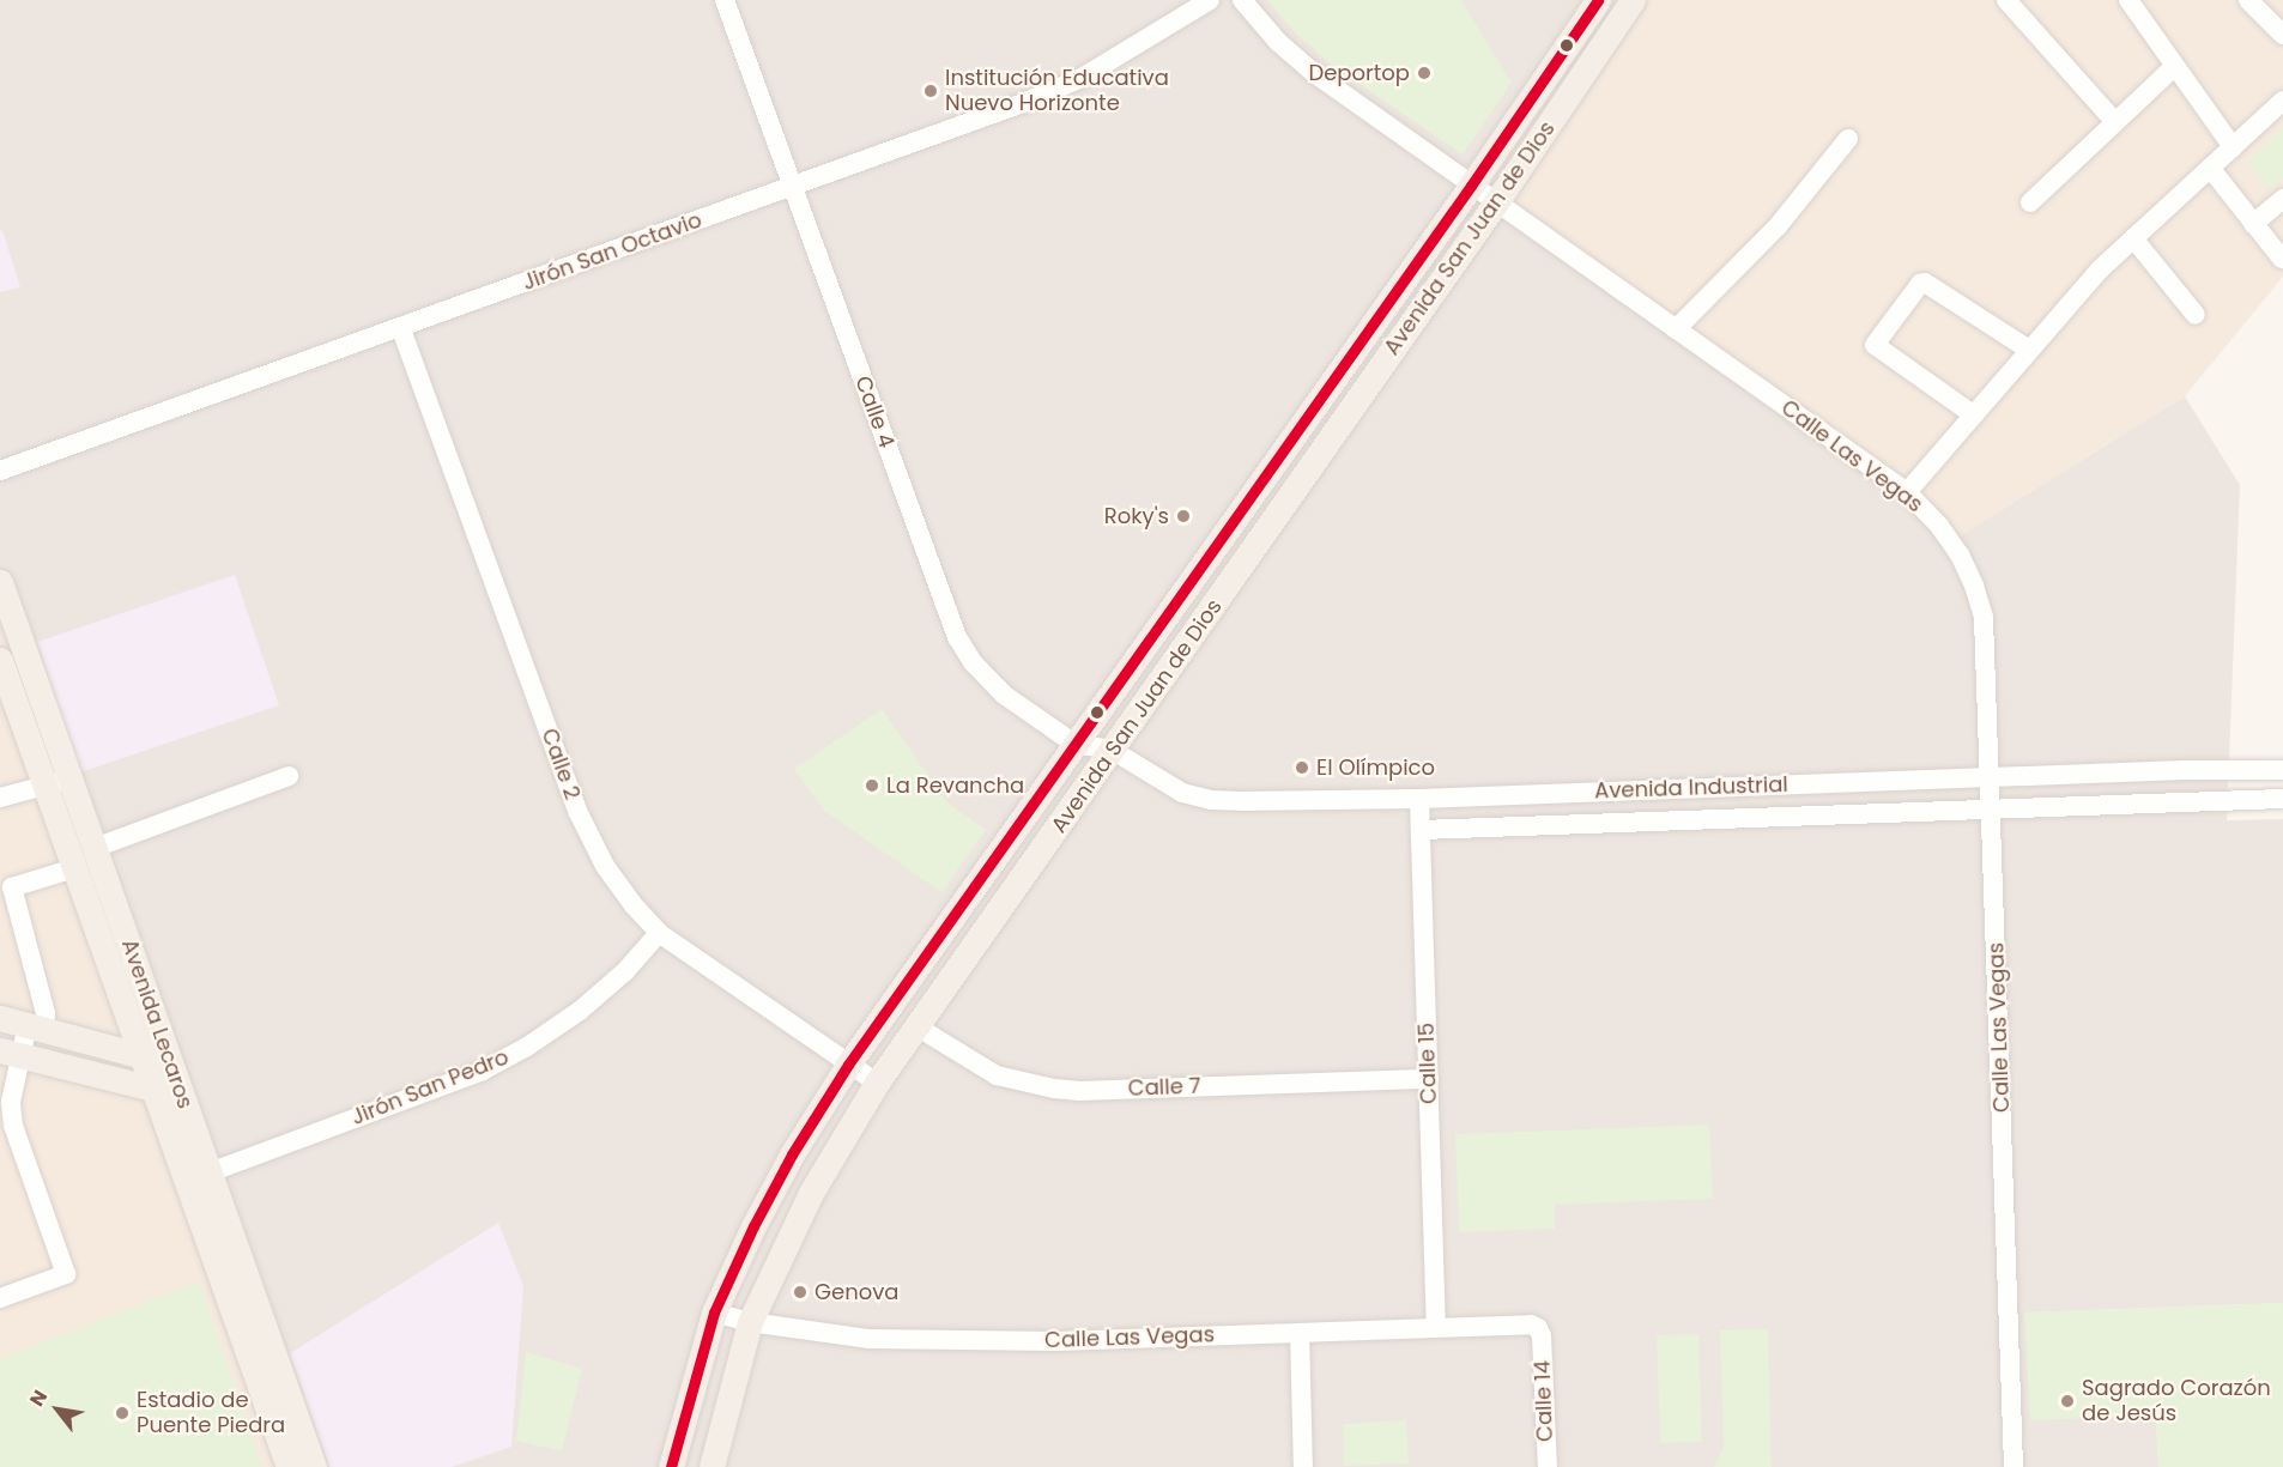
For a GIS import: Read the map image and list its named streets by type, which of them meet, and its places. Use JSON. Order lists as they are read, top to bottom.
{
  "streets": {
    "main road": ["Avenida San Juan de Dios", "Avenida Lecaros"],
    "street": [
      "Jirón San Octavio",
      "Calle 4",
      "Calle Las Vegas",
      "Calle 2",
      "Avenida Industrial",
      "Calle 15",
      "Jirón San Pedro",
      "Calle 7",
      "Calle 14"
    ]
  },
  "crossings": [
    ["Avenida San Juan de Dios", "Calle 4"],
    ["Avenida San Juan de Dios", "Calle Las Vegas"],
    ["Avenida San Juan de Dios", "Calle 2"],
    ["Avenida San Juan de Dios", "Avenida Industrial"],
    ["Avenida San Juan de Dios", "Calle 7"],
    ["Jirón San Octavio", "Calle 4"],
    ["Jirón San Octavio", "Calle 2"],
    ["Calle 4", "Avenida Industrial"],
    ["Calle Las Vegas", "Avenida Industrial"],
    ["Calle Las Vegas", "Calle 15"],
    ["Calle Las Vegas", "Calle 14"],
    ["Calle 2", "Jirón San Pedro"],
    ["Avenida Industrial", "Calle 15"],
    ["Avenida Lecaros", "Jirón San Pedro"],
    ["Calle 15", "Calle 7"]
  ],
  "places": [
    "Deportop",
    "Institución Educativa Nuevo Horizonte",
    "Roky's",
    "El Olímpico",
    "La Revancha",
    "Genova",
    "Sagrado Corazón de Jesús",
    "Estadio de Puente Piedra"
  ],
  "north": "top left"
}
